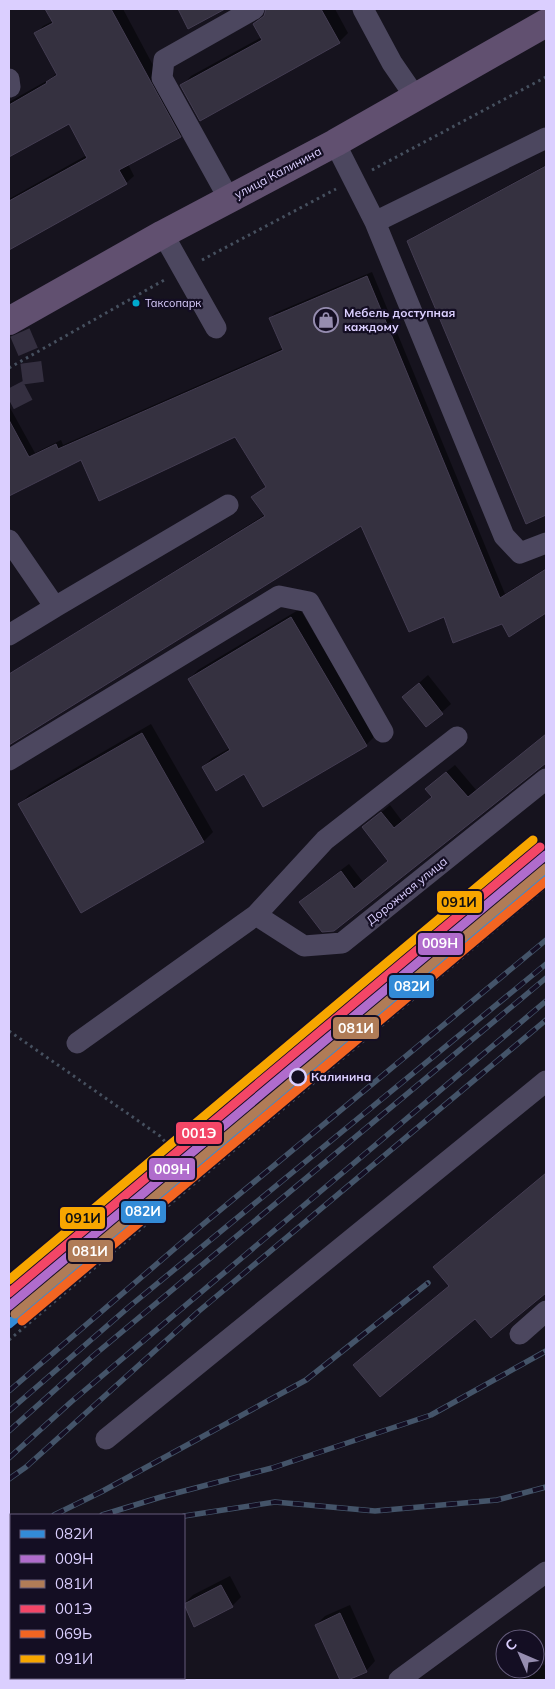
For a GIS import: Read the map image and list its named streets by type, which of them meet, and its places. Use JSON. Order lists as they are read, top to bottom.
{
  "streets": {
    "main road": ["улица Калинина"],
    "lane": ["Дорожная улица"]
  },
  "places": {
    "other": ["Таксопарк", "Калинина"],
    "shop": ["Мебель доступная каждому"]
  },
  "lines": [
    "transit line 091И",
    "transit line 001Э",
    "transit line 009Н",
    "transit line 081И",
    "transit line 082И",
    "transit line 069Ь"
  ],
  "legend": [
    "082И",
    "009Н",
    "081И",
    "001Э",
    "069Ь",
    "091И"
  ],
  "north": "top left"
}
